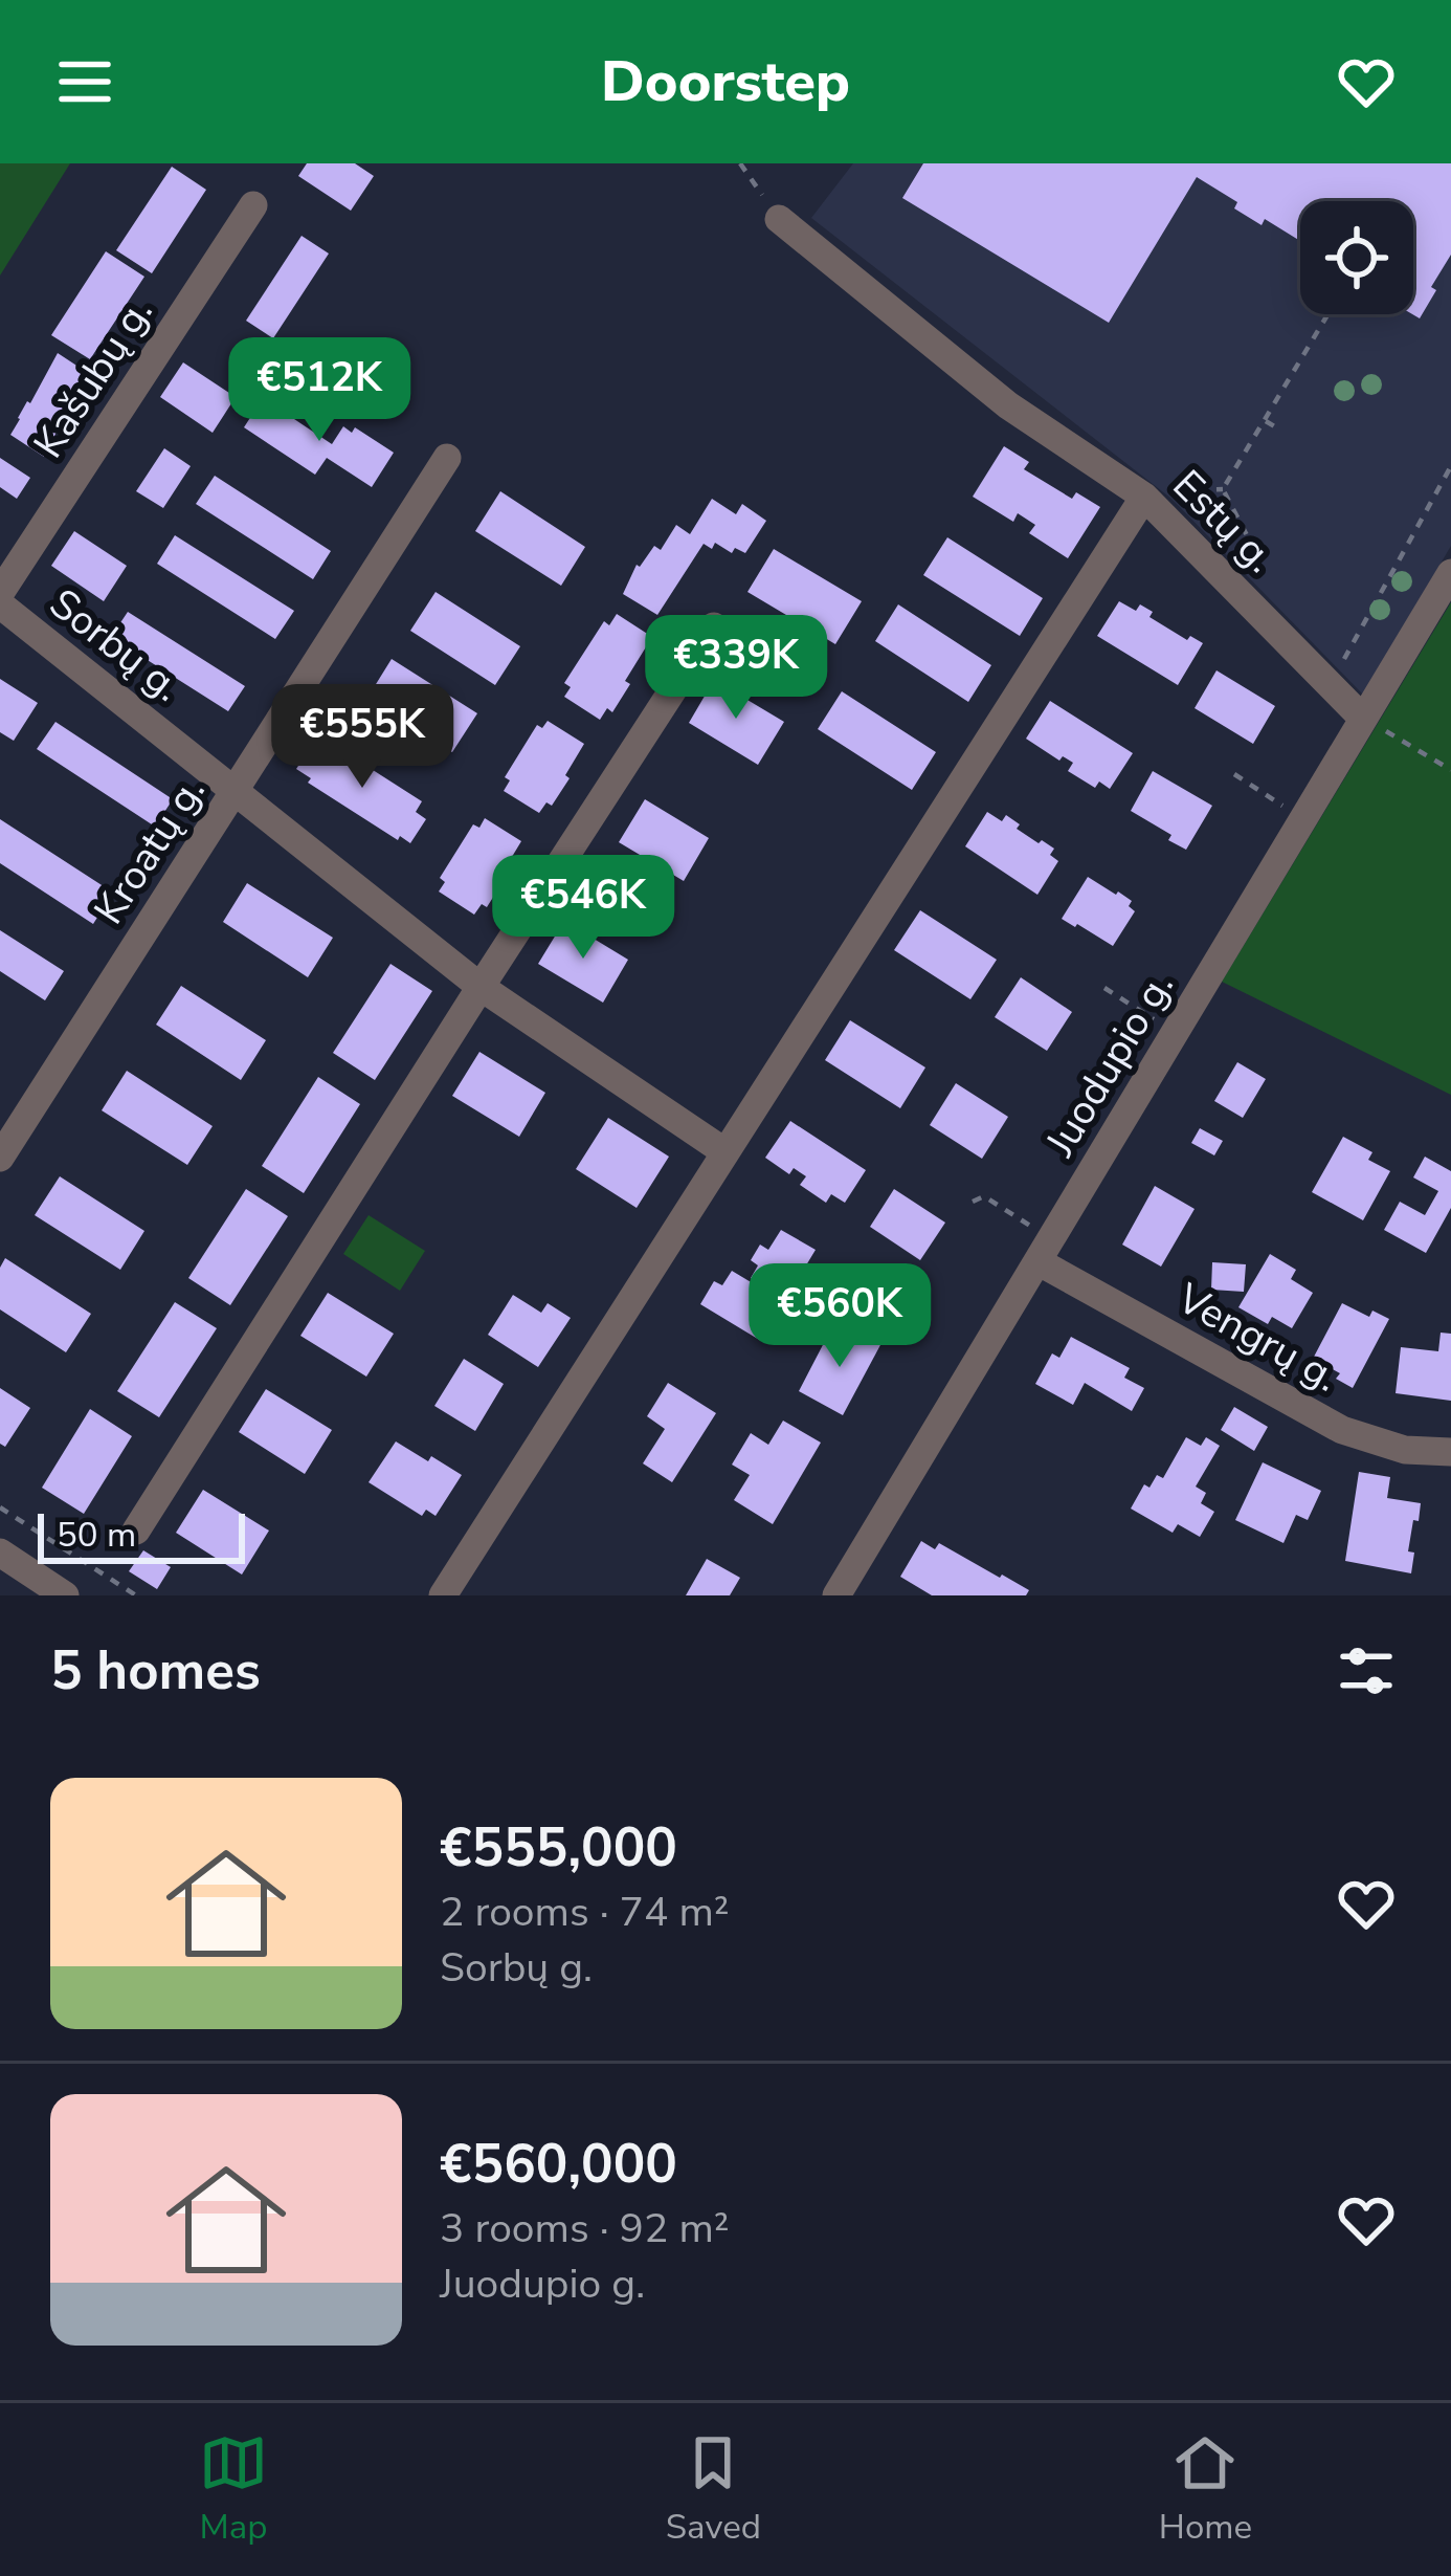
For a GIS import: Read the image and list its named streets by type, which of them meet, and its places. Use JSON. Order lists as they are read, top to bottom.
{
  "streets": {
    "street": [
      "Kašubų g.",
      "Estų g.",
      "Sorbų g.",
      "Kroatų g.",
      "Juodupio g.",
      "Vengrų g."
    ]
  },
  "crossings": [
    ["Estų g.", "Juodupio g."],
    ["Sorbų g.", "Kroatų g."],
    ["Juodupio g.", "Vengrų g."]
  ],
  "scale_bar": "50 m",
  "page": {
    "header": "Doorstep",
    "price": [
      "€512K",
      "€339K",
      "€555K",
      "€546K",
      "€560K"
    ],
    "scale": "50 m",
    "heading": "5 homes",
    "list": [
      {
        "name": "€555,000",
        "note": "2 rooms · 74 m² · Sorbų g."
      },
      {
        "name": "€560,000",
        "note": "3 rooms · 92 m² · Juodupio g."
      }
    ],
    "tabs": ["Map", "Saved", "Home"]
  }
}
